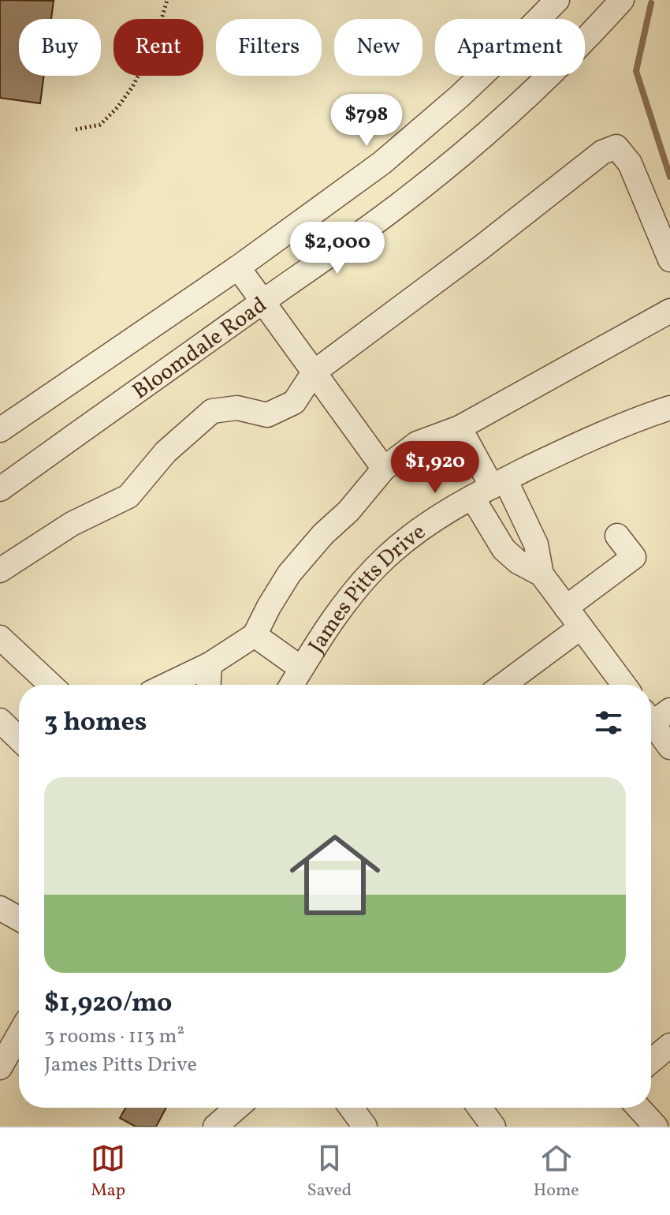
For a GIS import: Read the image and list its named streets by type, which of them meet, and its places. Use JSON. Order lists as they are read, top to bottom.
{
  "streets": {
    "street": ["Bloomdale Road", "James Pitts Drive"]
  },
  "page": {
    "chip": [
      "Buy",
      "Rent",
      "Filters",
      "New",
      "Apartment"
    ],
    "price": ["$798", "$2,000", "$1,920"],
    "heading": "3 homes",
    "list": [
      {
        "name": "$1,920/mo",
        "note": "3 rooms · 113 m² · James Pitts Drive"
      }
    ],
    "tabs": ["Map", "Saved", "Home"]
  }
}
